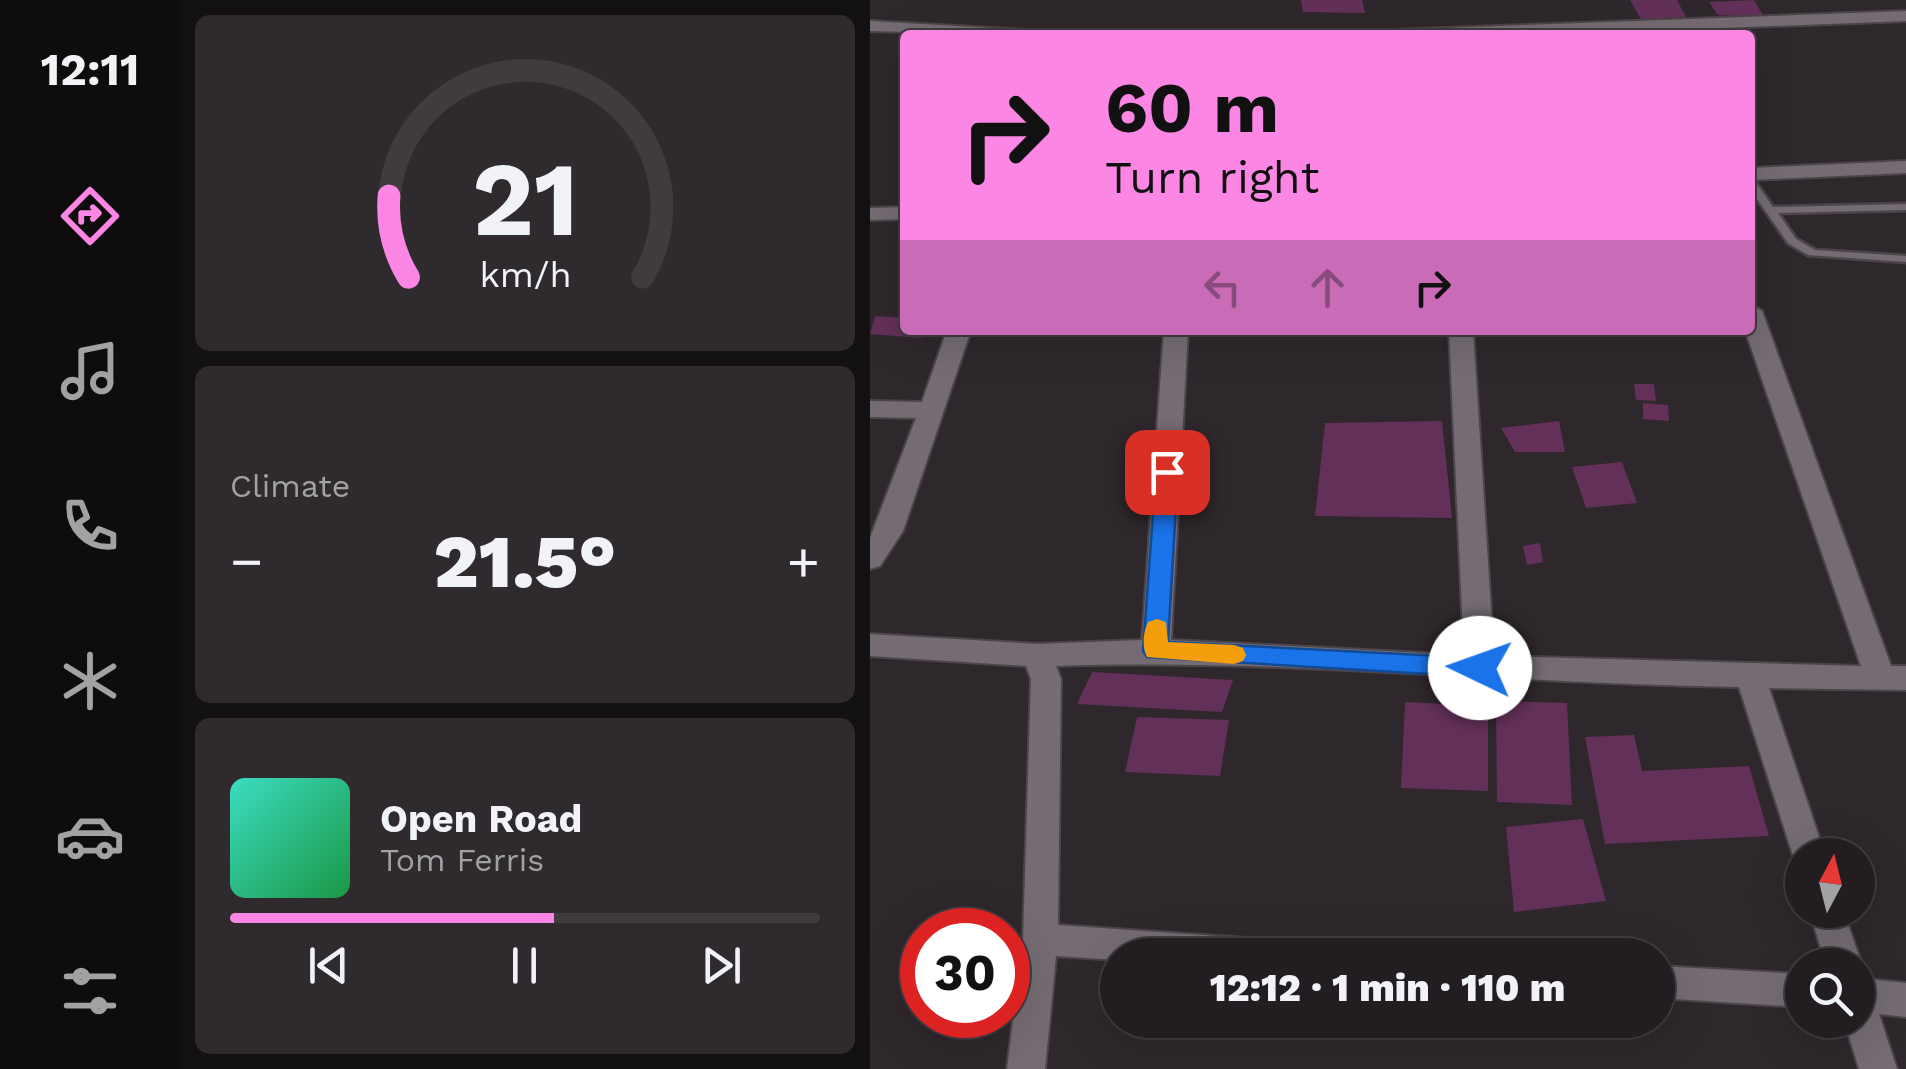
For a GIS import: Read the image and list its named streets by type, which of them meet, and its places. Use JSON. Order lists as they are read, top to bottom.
{
  "north": "top",
  "page": {
    "tabs": "12:11",
    "turn": ["60 m", "Turn right"],
    "tile": "Climate",
    "heat": ["−", "21.5°", "+"],
    "song": ["Open Road", "Tom Ferris"],
    "limit": "30",
    "trip": "12:12 · 1 min · 110 m",
    "gauge": ["21", "km/h"]
  }
}
